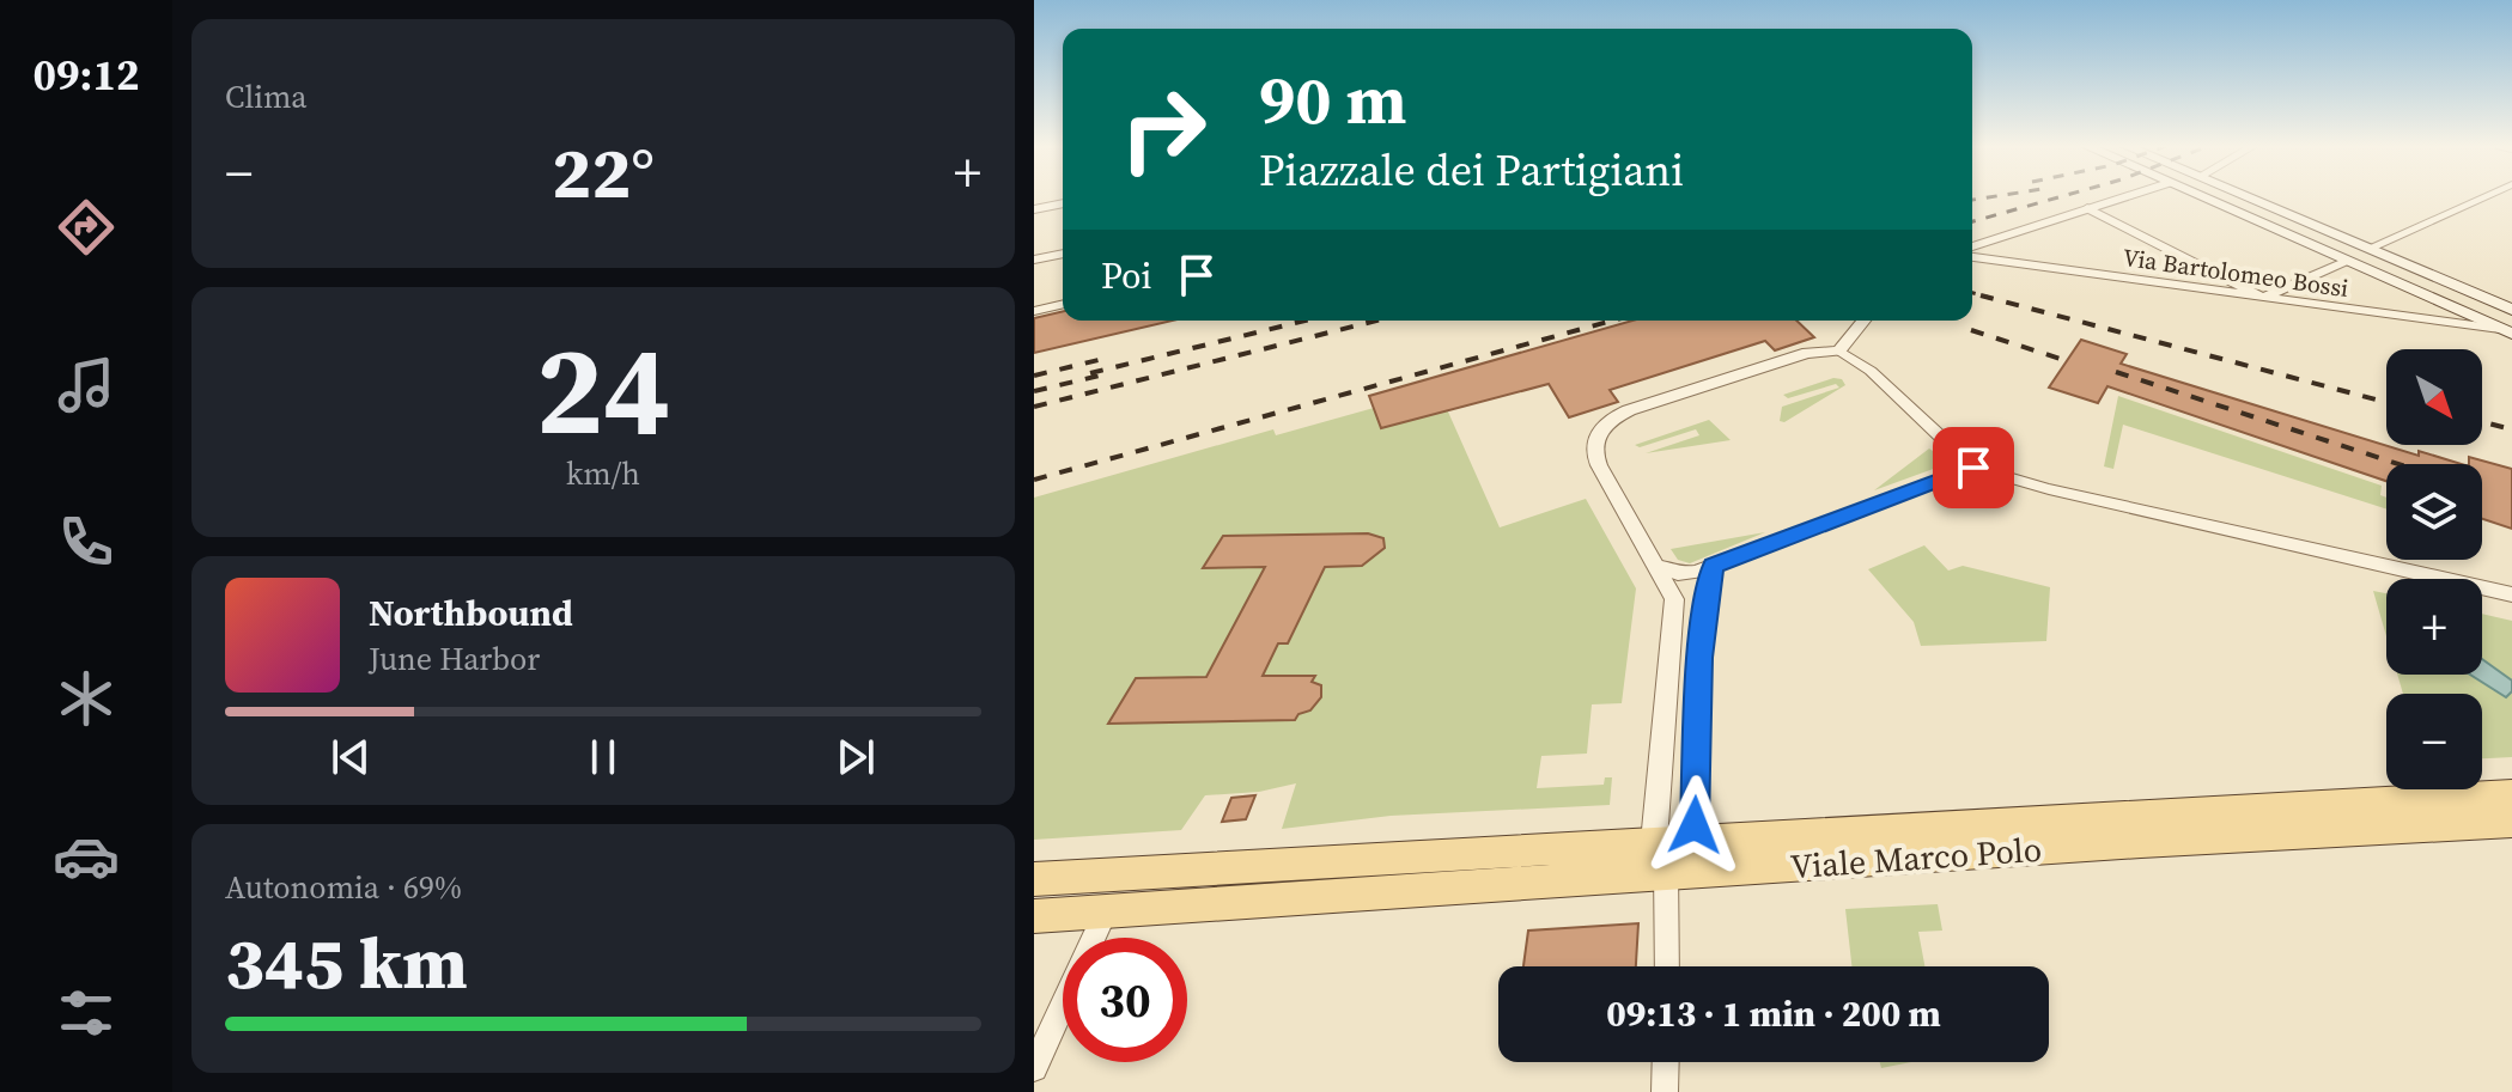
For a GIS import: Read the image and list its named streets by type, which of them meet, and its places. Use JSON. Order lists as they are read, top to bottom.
{
  "streets": {
    "main road": ["Viale Marco Polo"],
    "street": ["Via Bartolomeo Bossi"]
  },
  "north": "bottom right",
  "page": {
    "tabs": "09:12",
    "tile": [
      "Clima",
      ["24", "km/h"],
      ["Autonomia · 69%", "345 km"]
    ],
    "turn": ["90 m", "Piazzale dei Partigiani"],
    "heat": ["−", "22°", "+"],
    "then": "Poi",
    "map_buttons": ["+", "−"],
    "song": ["Northbound", "June Harbor"],
    "limit": "30",
    "trip": "09:13 · 1 min · 200 m"
  }
}
